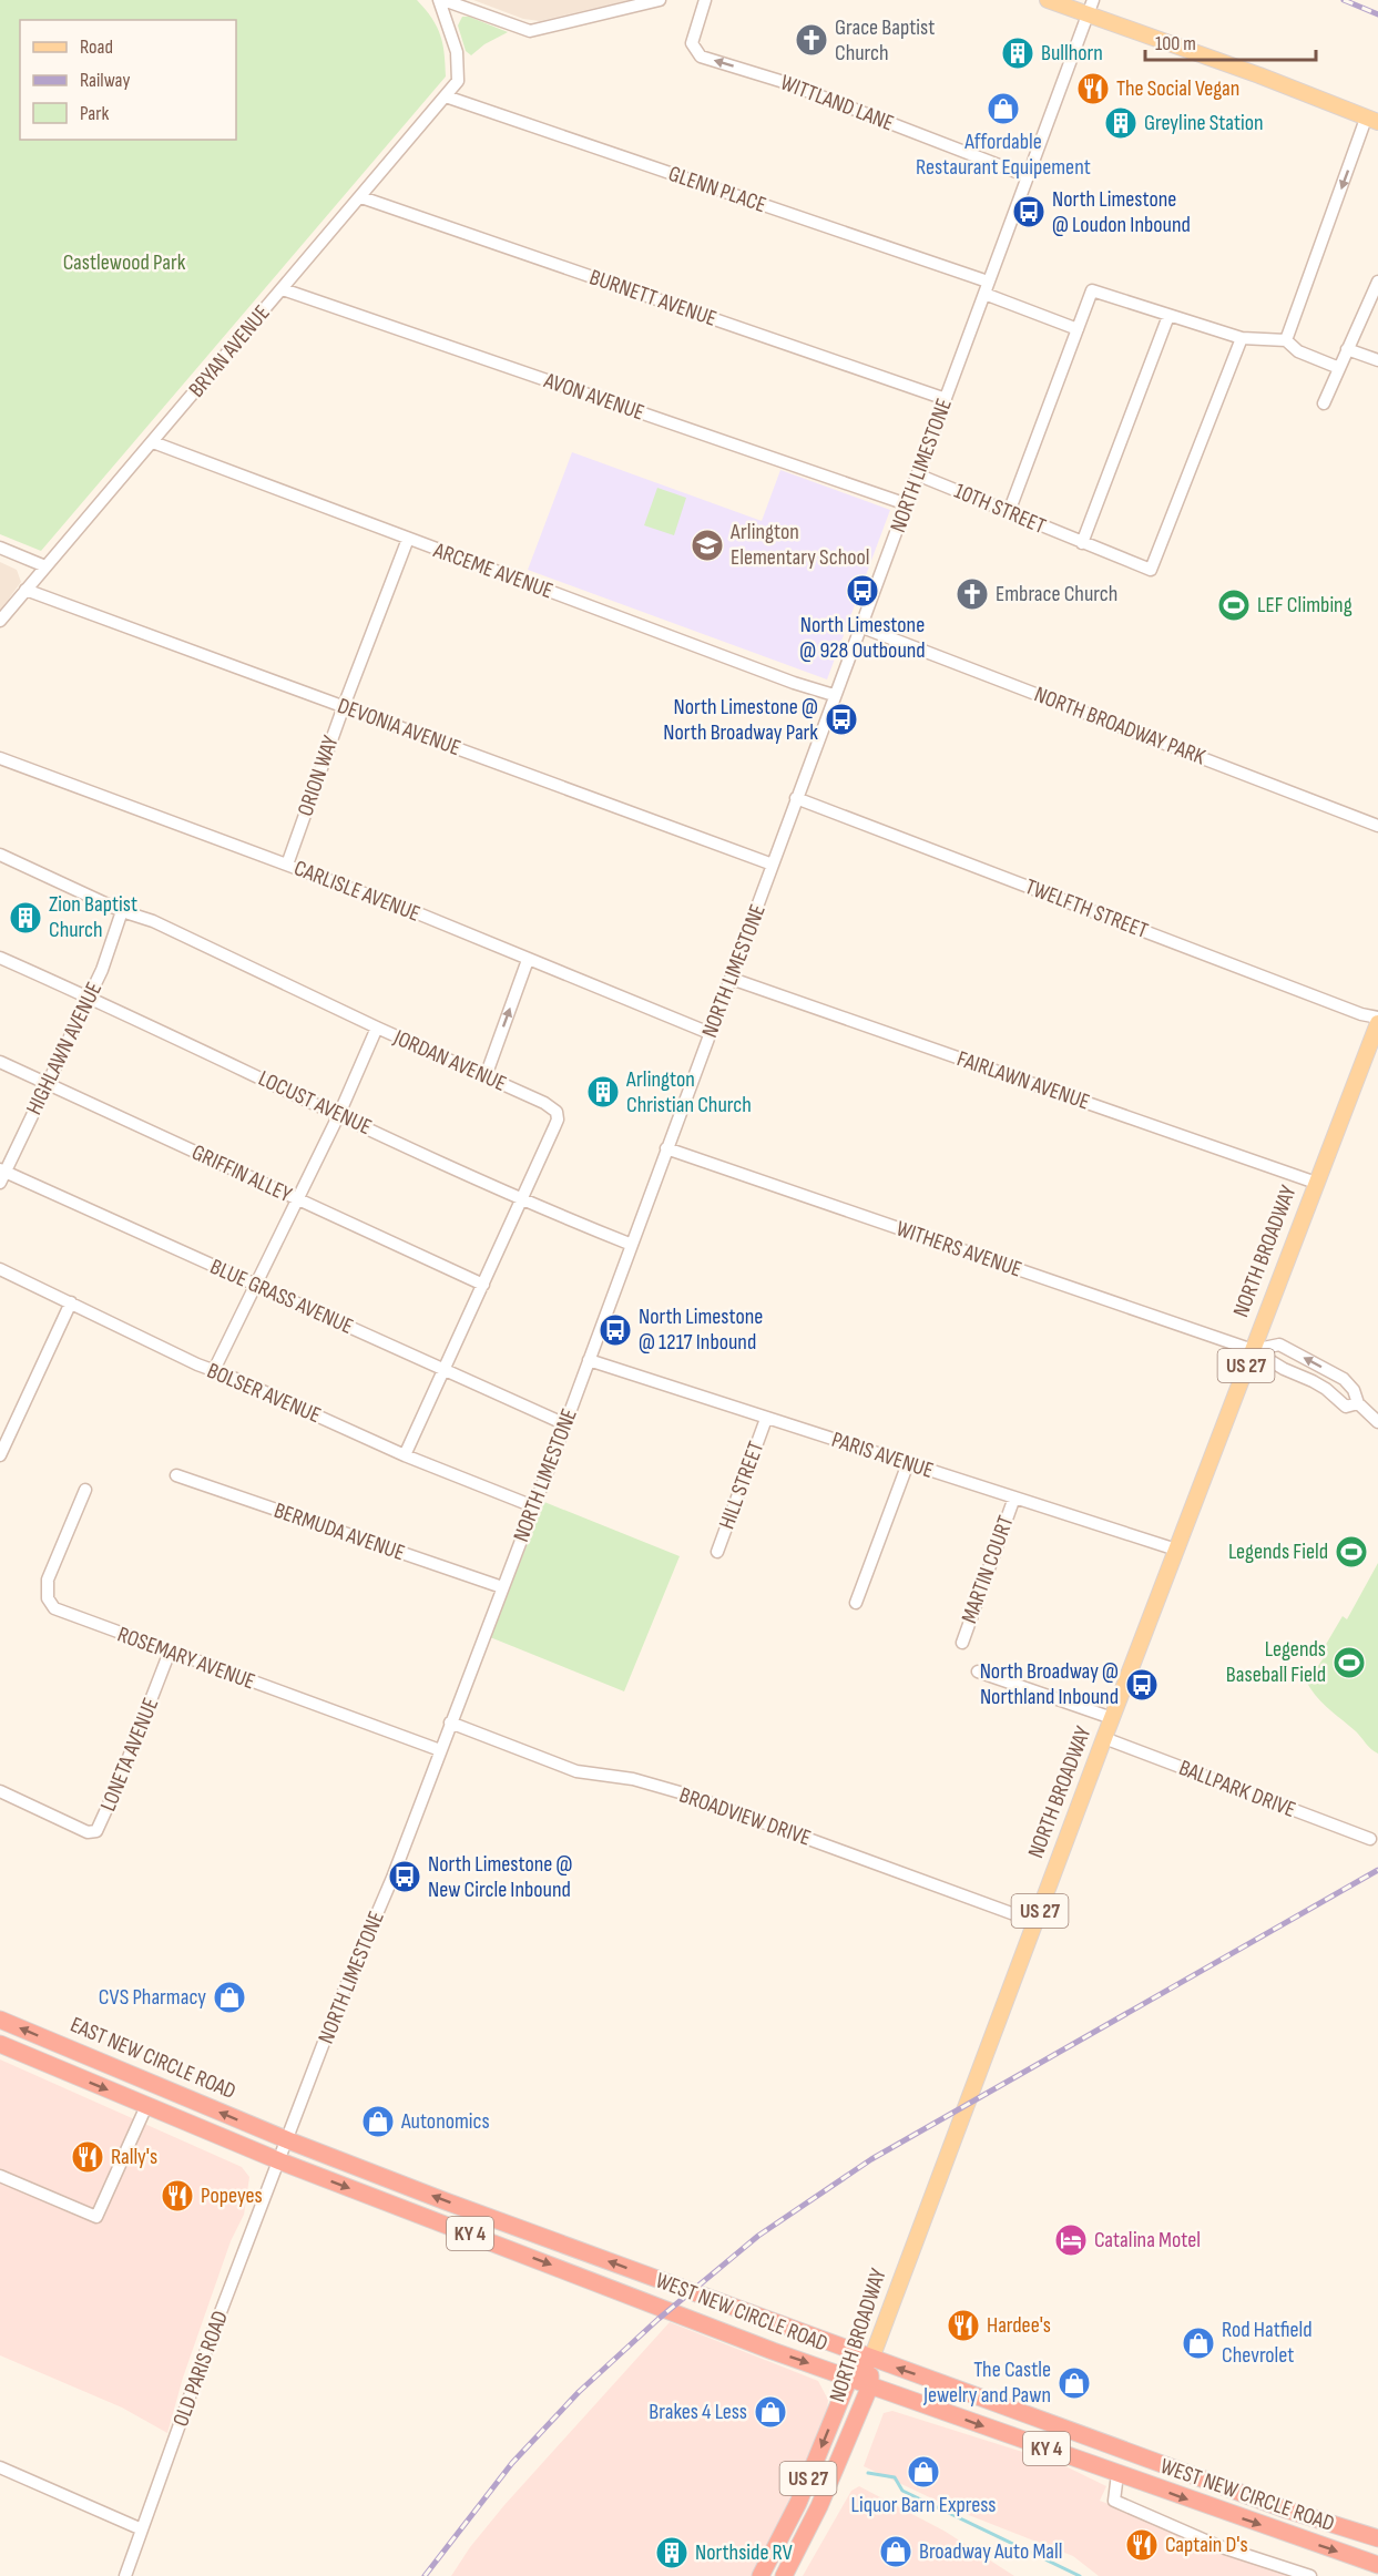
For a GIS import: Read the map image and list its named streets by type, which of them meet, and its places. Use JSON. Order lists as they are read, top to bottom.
{
  "streets": {
    "highway": [
      "NORTH BROADWAY",
      "US 27",
      "EAST NEW CIRCLE ROAD",
      "KY 4",
      "WEST NEW CIRCLE ROAD"
    ],
    "street": [
      "WITTLAND LANE",
      "GLENN PLACE",
      "BURNETT AVENUE",
      "BRYAN AVENUE",
      "AVON AVENUE",
      "NORTH LIMESTONE",
      "10TH STREET",
      "ARCEME AVENUE",
      "NORTH BROADWAY PARK",
      "DEVONIA AVENUE",
      "ORION WAY",
      "CARLISLE AVENUE",
      "TWELFTH STREET",
      "HIGHLAWN AVENUE",
      "JORDAN AVENUE",
      "FAIRLAWN AVENUE",
      "LOCUST AVENUE",
      "GRIFFIN ALLEY",
      "WITHERS AVENUE",
      "BLUE GRASS AVENUE",
      "BOLSER AVENUE",
      "PARIS AVENUE",
      "HILL STREET",
      "BERMUDA AVENUE",
      "MARTIN COURT",
      "ROSEMARY AVENUE",
      "LONETA AVENUE",
      "BALLPARK DRIVE",
      "BROADVIEW DRIVE",
      "OLD PARIS ROAD"
    ]
  },
  "crossings": [
    ["WITTLAND LANE", "NORTH LIMESTONE"],
    ["GLENN PLACE", "BRYAN AVENUE"],
    ["GLENN PLACE", "NORTH LIMESTONE"],
    ["BURNETT AVENUE", "BRYAN AVENUE"],
    ["BURNETT AVENUE", "NORTH LIMESTONE"],
    ["BRYAN AVENUE", "AVON AVENUE"],
    ["BRYAN AVENUE", "ARCEME AVENUE"],
    ["BRYAN AVENUE", "DEVONIA AVENUE"],
    ["AVON AVENUE", "NORTH LIMESTONE"],
    ["NORTH LIMESTONE", "10TH STREET"],
    ["NORTH LIMESTONE", "ARCEME AVENUE"],
    ["NORTH LIMESTONE", "NORTH BROADWAY PARK"],
    ["NORTH LIMESTONE", "DEVONIA AVENUE"],
    ["NORTH LIMESTONE", "CARLISLE AVENUE"],
    ["NORTH LIMESTONE", "TWELFTH STREET"],
    ["NORTH LIMESTONE", "FAIRLAWN AVENUE"],
    ["NORTH LIMESTONE", "LOCUST AVENUE"],
    ["NORTH LIMESTONE", "WITHERS AVENUE"],
    ["NORTH LIMESTONE", "BLUE GRASS AVENUE"],
    ["NORTH LIMESTONE", "BOLSER AVENUE"],
    ["NORTH LIMESTONE", "PARIS AVENUE"],
    ["NORTH LIMESTONE", "BERMUDA AVENUE"],
    ["NORTH LIMESTONE", "ROSEMARY AVENUE"],
    ["NORTH LIMESTONE", "BROADVIEW DRIVE"],
    ["NORTH LIMESTONE", "EAST NEW CIRCLE ROAD"],
    ["NORTH LIMESTONE", "KY 4"],
    ["NORTH LIMESTONE", "WEST NEW CIRCLE ROAD"],
    ["NORTH LIMESTONE", "OLD PARIS ROAD"],
    ["ARCEME AVENUE", "ORION WAY"],
    ["DEVONIA AVENUE", "ORION WAY"],
    ["ORION WAY", "CARLISLE AVENUE"],
    ["HIGHLAWN AVENUE", "JORDAN AVENUE"],
    ["HIGHLAWN AVENUE", "LOCUST AVENUE"],
    ["HIGHLAWN AVENUE", "GRIFFIN ALLEY"],
    ["HIGHLAWN AVENUE", "BLUE GRASS AVENUE"],
    ["JORDAN AVENUE", "LOCUST AVENUE"],
    ["JORDAN AVENUE", "GRIFFIN ALLEY"],
    ["JORDAN AVENUE", "BLUE GRASS AVENUE"],
    ["JORDAN AVENUE", "BOLSER AVENUE"],
    ["FAIRLAWN AVENUE", "NORTH BROADWAY"],
    ["WITHERS AVENUE", "NORTH BROADWAY"],
    ["NORTH BROADWAY", "US 27"],
    ["NORTH BROADWAY", "PARIS AVENUE"],
    ["NORTH BROADWAY", "BALLPARK DRIVE"],
    ["NORTH BROADWAY", "BROADVIEW DRIVE"],
    ["NORTH BROADWAY", "WEST NEW CIRCLE ROAD"],
    ["US 27", "WEST NEW CIRCLE ROAD"],
    ["PARIS AVENUE", "HILL STREET"],
    ["PARIS AVENUE", "MARTIN COURT"],
    ["ROSEMARY AVENUE", "LONETA AVENUE"],
    ["EAST NEW CIRCLE ROAD", "WEST NEW CIRCLE ROAD"],
    ["KY 4", "WEST NEW CIRCLE ROAD"],
    ["KY 4", "OLD PARIS ROAD"],
    ["WEST NEW CIRCLE ROAD", "OLD PARIS ROAD"]
  ],
  "one_way": ["WITTLAND LANE"],
  "parks": ["Castlewood Park"],
  "places": {
    "church": ["Grace Baptist Church", "Embrace Church"],
    "building": [
      "Bullhorn",
      "Greyline Station",
      "Zion Baptist Church",
      "Arlington Christian Church",
      "Northside RV"
    ],
    "restaurant": [
      "The Social Vegan",
      "Rally's",
      "Popeyes",
      "Hardee's",
      "Captain D's"
    ],
    "shop": [
      "Affordable Restaurant Equipement",
      "CVS Pharmacy",
      "Autonomics",
      "Rod Hatfield Chevrolet",
      "The Castle Jewelry and Pawn",
      "Brakes 4 Less",
      "Liquor Barn Express",
      "Broadway Auto Mall"
    ],
    "bus stop": [
      "North Limestone @ Loudon Inbound",
      "North Limestone @ 928 Outbound",
      "North Limestone @ North Broadway Park",
      "North Limestone @ 1217 Inbound",
      "North Broadway @ Northland Inbound",
      "North Limestone @ New Circle Inbound"
    ],
    "school or university": ["Arlington Elementary School"],
    "sports": ["LEF Climbing", "Legends Field", "Legends Baseball Field"],
    "hotel": ["Catalina Motel"]
  },
  "legend": ["Road", "Railway", "Park"],
  "scale_bar": "100 m"
}
